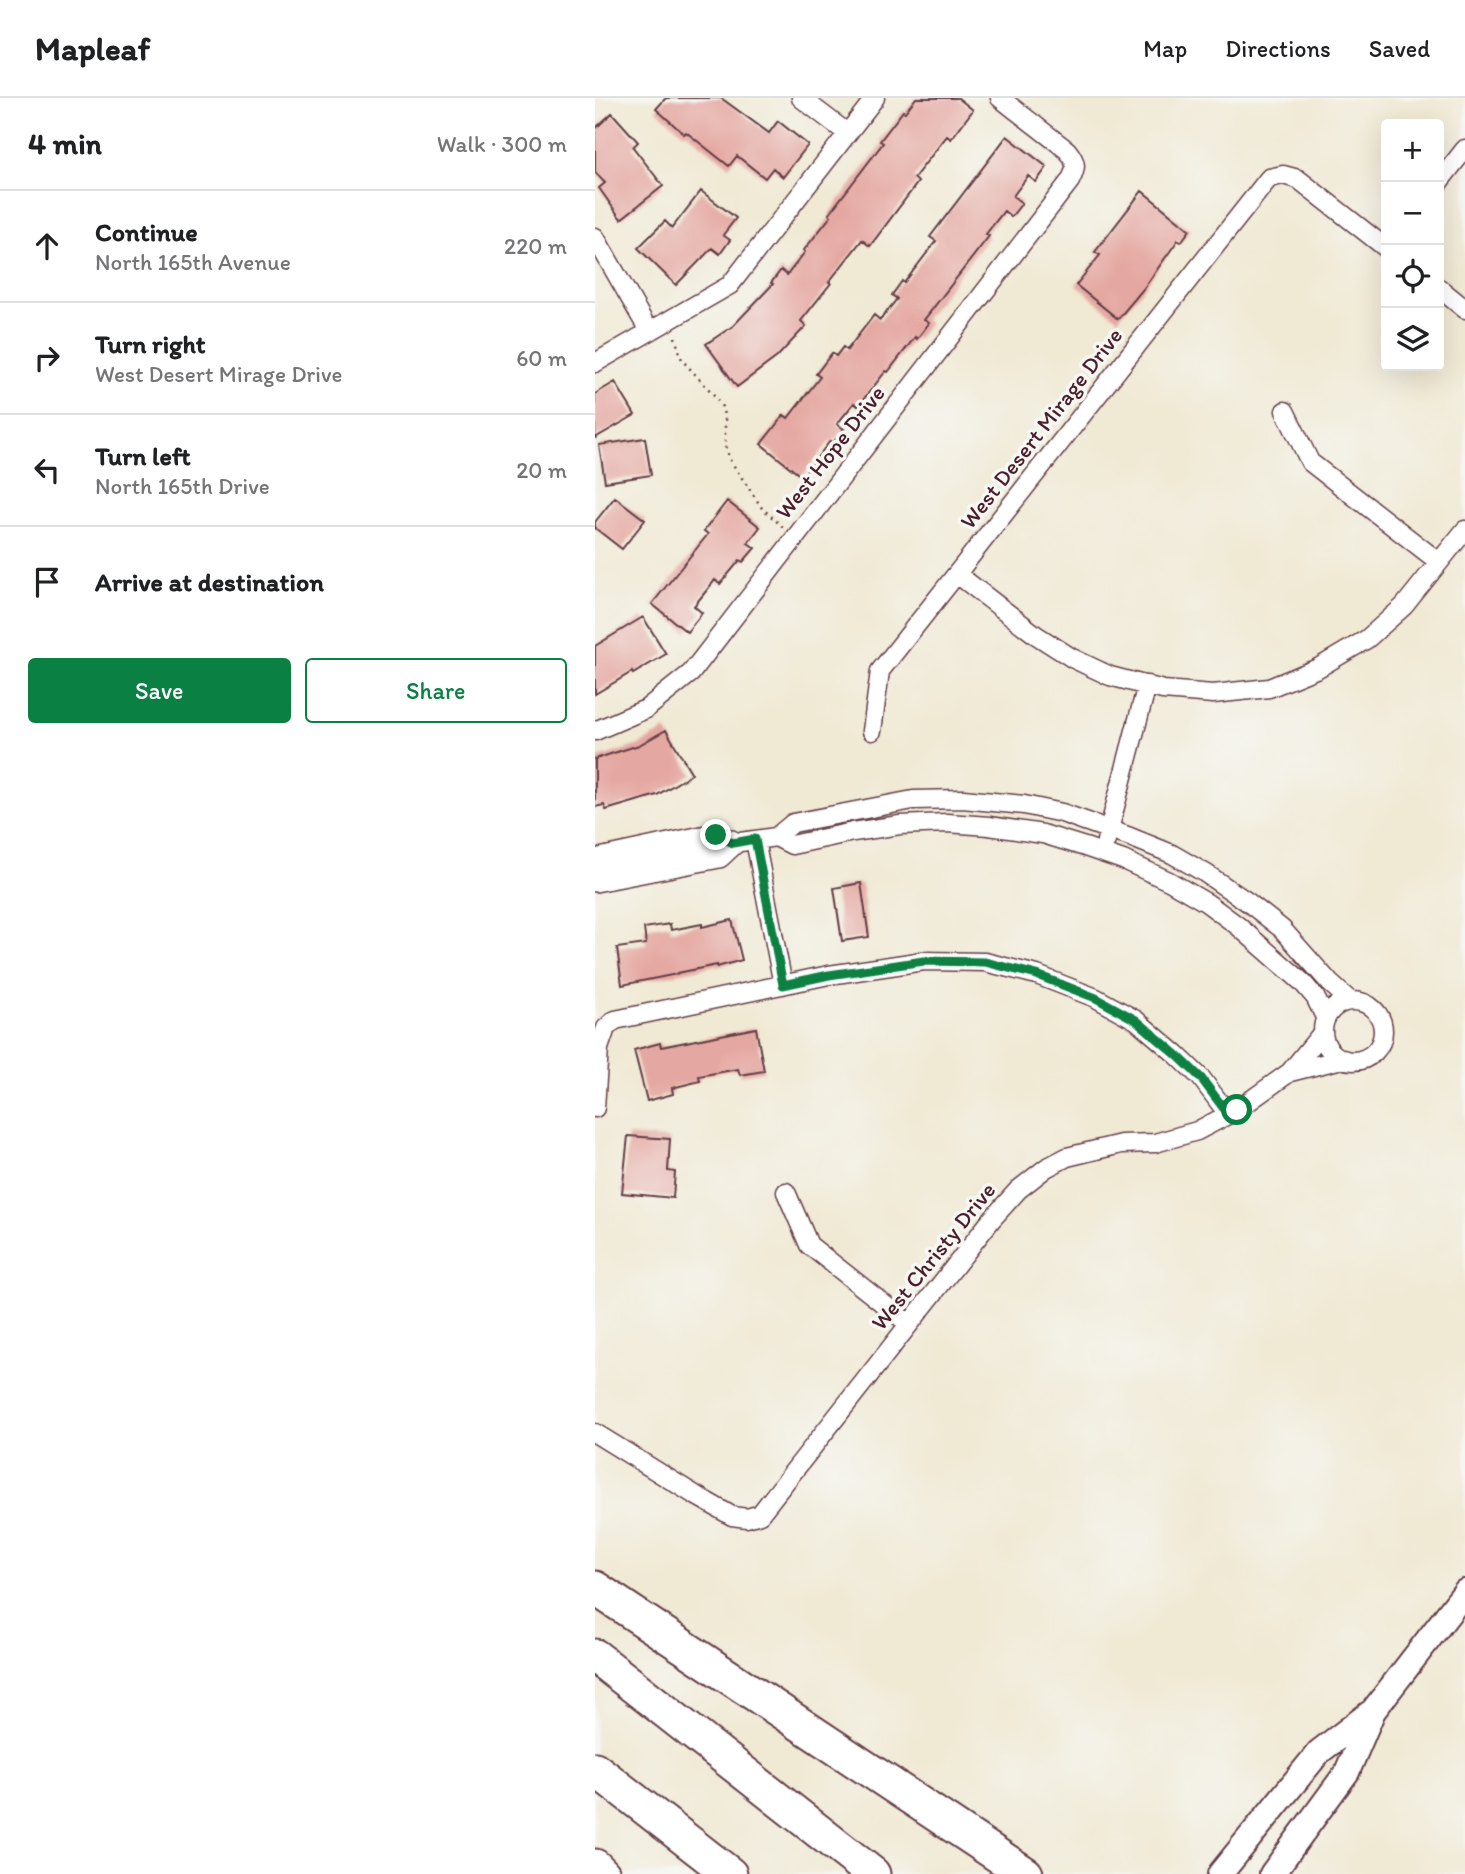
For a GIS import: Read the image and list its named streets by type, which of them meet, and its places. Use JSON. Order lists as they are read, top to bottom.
{
  "streets": {
    "street": ["West Desert Mirage Drive", "West Hope Drive", "West Christy Drive"]
  },
  "page": {
    "header": "Mapleaf",
    "nav": ["Map", "Directions", "Saved"],
    "heading": ["4 min", "Walk · 300 m"],
    "map_buttons": ["+", "−"],
    "list": [
      ["Continue", "North 165th Avenue", "220 m"],
      ["Turn right", "West Desert Mirage Drive", "60 m"],
      ["Turn left", "North 165th Drive", "20 m"],
      "Arrive at destination"
    ],
    "buttons": ["Save", "Share"]
  }
}
